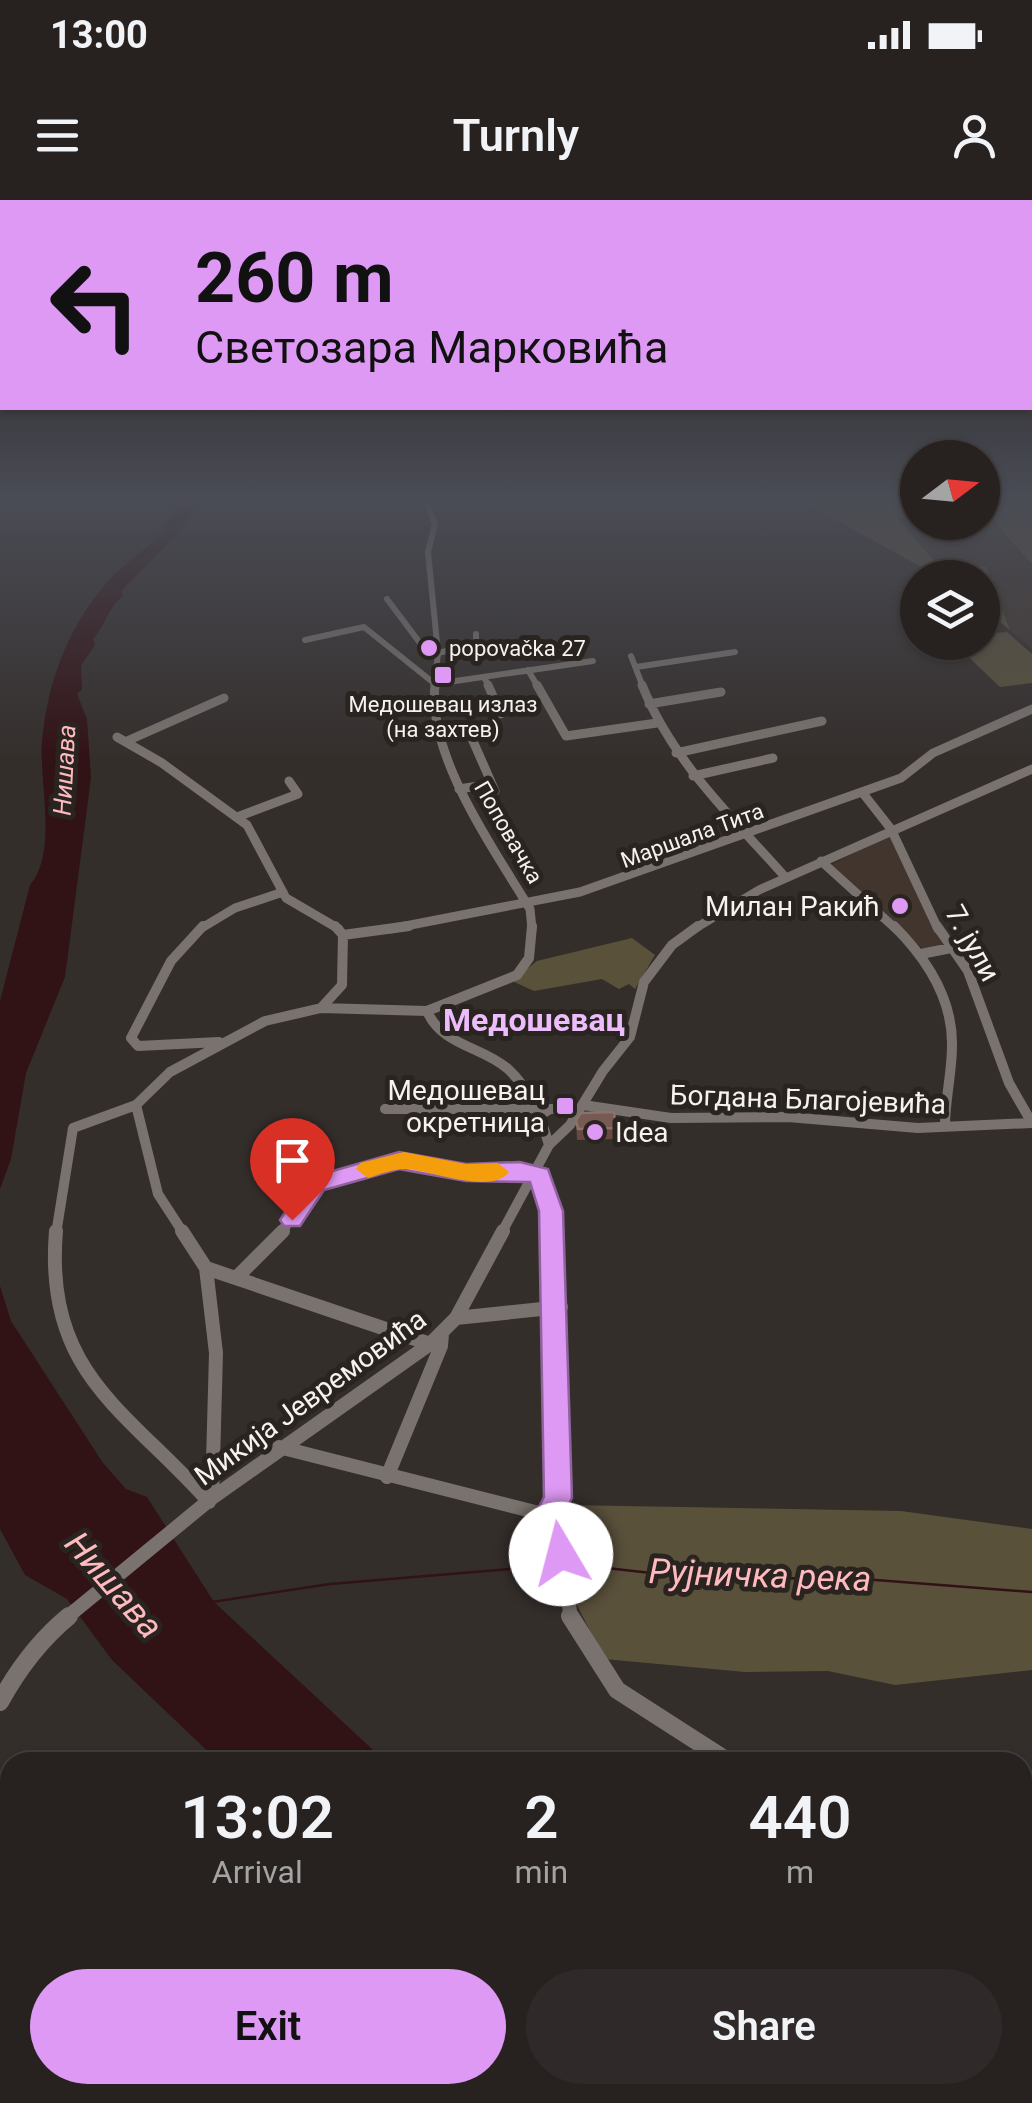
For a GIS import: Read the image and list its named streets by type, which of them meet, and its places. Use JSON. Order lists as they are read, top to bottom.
{
  "streets": {
    "street": [
      "Поповачка",
      "Маршала Тита",
      "7. јули",
      "Богдана Благојевића",
      "Микија Јевремовића"
    ]
  },
  "crossings": [
    ["Поповачка", "Маршала Тита"],
    ["Маршала Тита", "7. јули"],
    ["7. јули", "Богдана Благојевића"],
    ["7. јули", "Микија Јевремовића"],
    ["Богдана Благојевића", "Микија Јевремовића"]
  ],
  "districts": ["Медошевац"],
  "water": ["Нишава", "Рујничка река"],
  "places": {
    "other": ["popovačka 27", "Милан Ракић", "Idea"],
    "transit": ["Медошевац излаз (на захтев)", "Медошевац окретница"]
  },
  "north": "right",
  "page": {
    "status": "13:00",
    "header": "Turnly",
    "turn": ["260 m", "Светозара Марковића"],
    "eta": [
      "13:02",
      "Arrival",
      "2",
      "min",
      "440",
      "m"
    ],
    "buttons": ["Exit", "Share"]
  }
}
